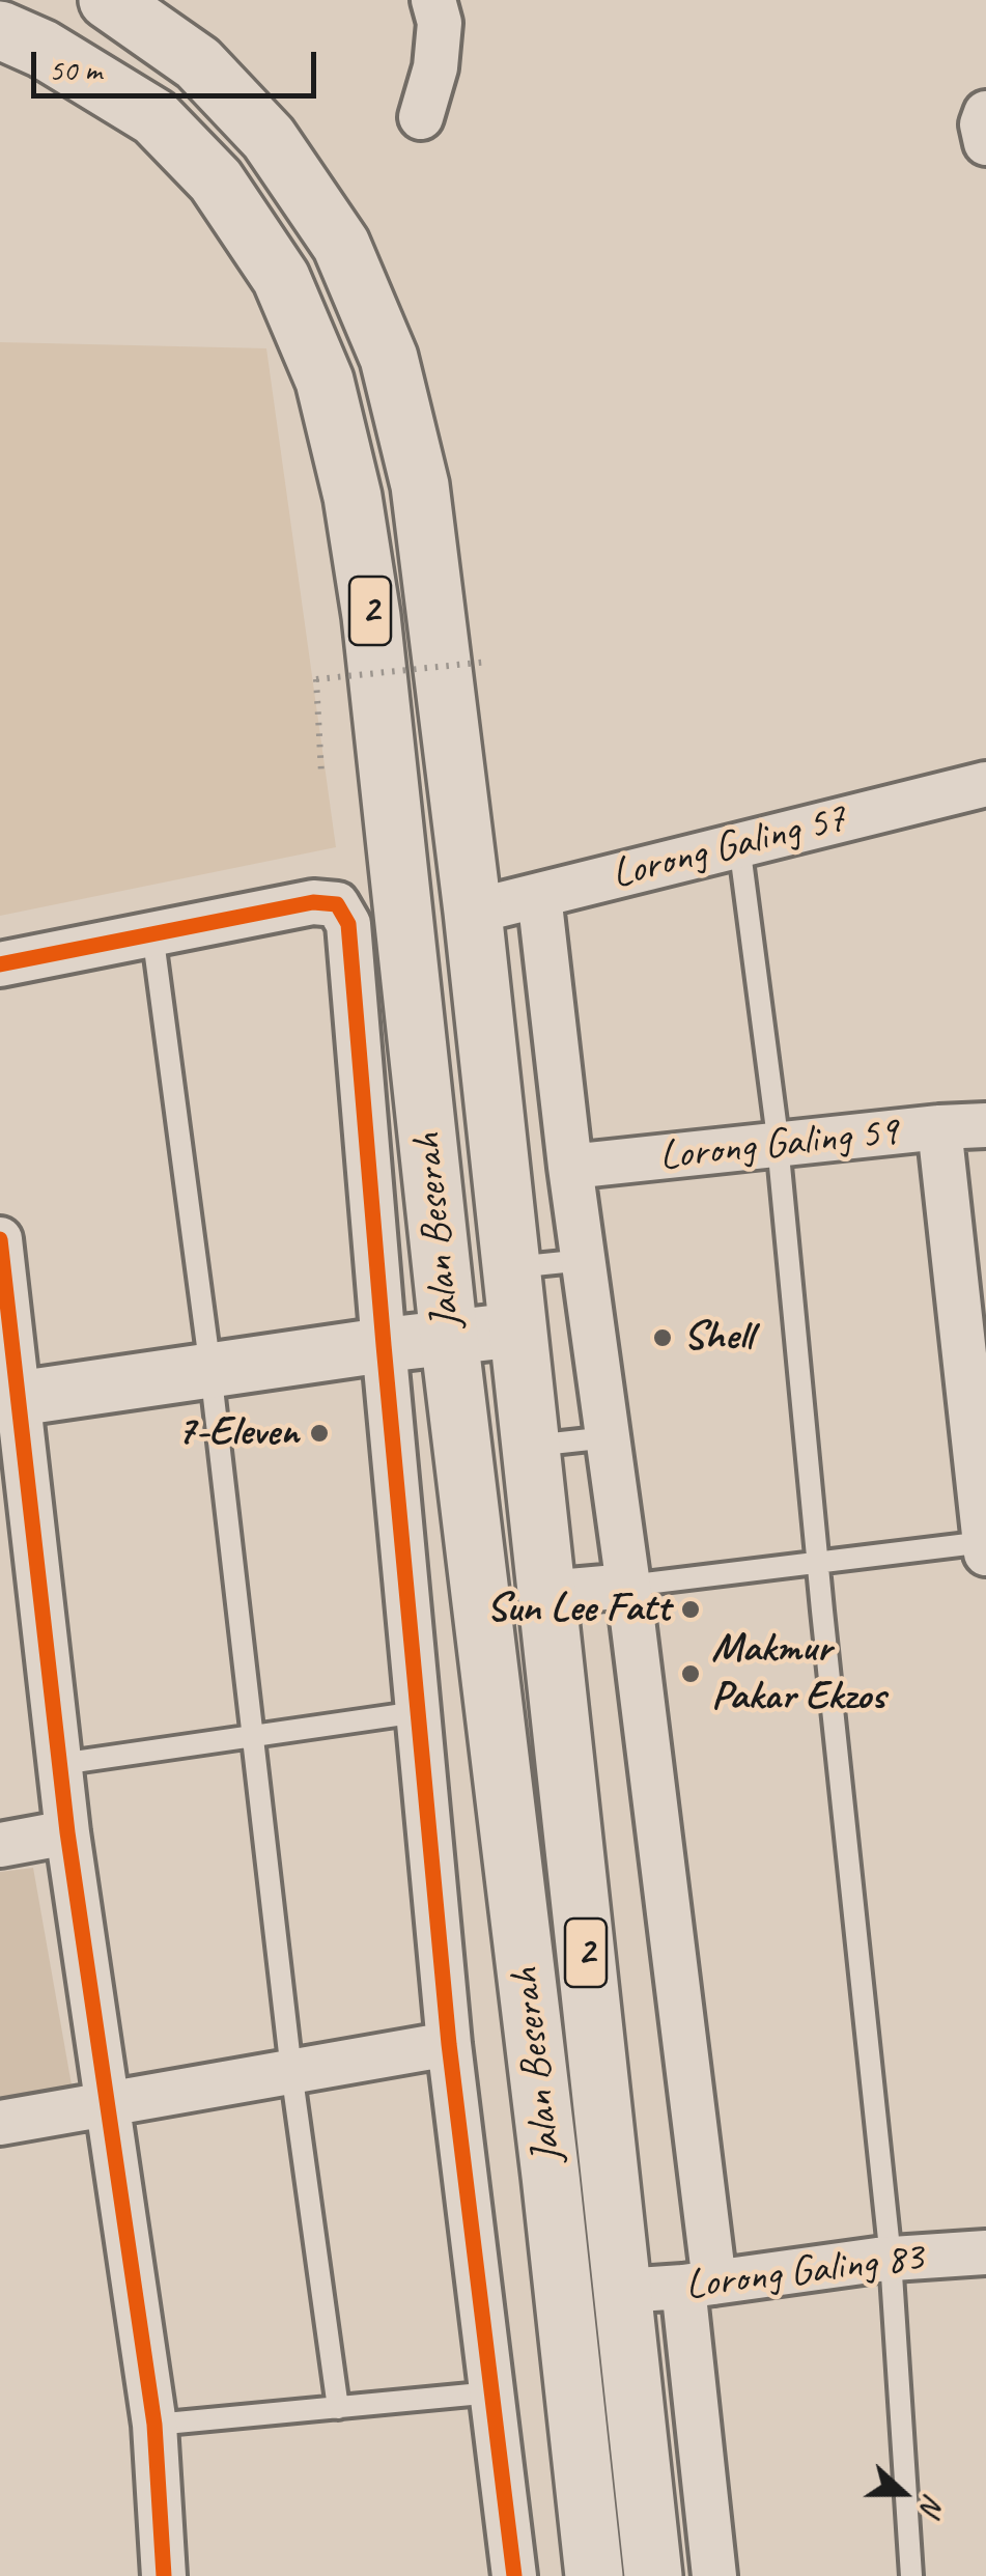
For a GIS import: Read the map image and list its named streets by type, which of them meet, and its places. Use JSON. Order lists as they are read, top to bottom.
{
  "streets": {
    "highway": ["2", "Jalan Beserah"],
    "street": ["Lorong Galing 57", "Lorong Galing 59", "Lorong Galing 83"]
  },
  "crossings": [
    ["Lorong Galing 57", "Jalan Beserah"],
    ["Jalan Beserah", "Lorong Galing 83"]
  ],
  "places": [
    "Shell",
    "7-Eleven",
    "Sun Lee Fatt",
    "Makmur Pakar Ekzos"
  ],
  "scale_bar": "50 m",
  "north": "right"
}
